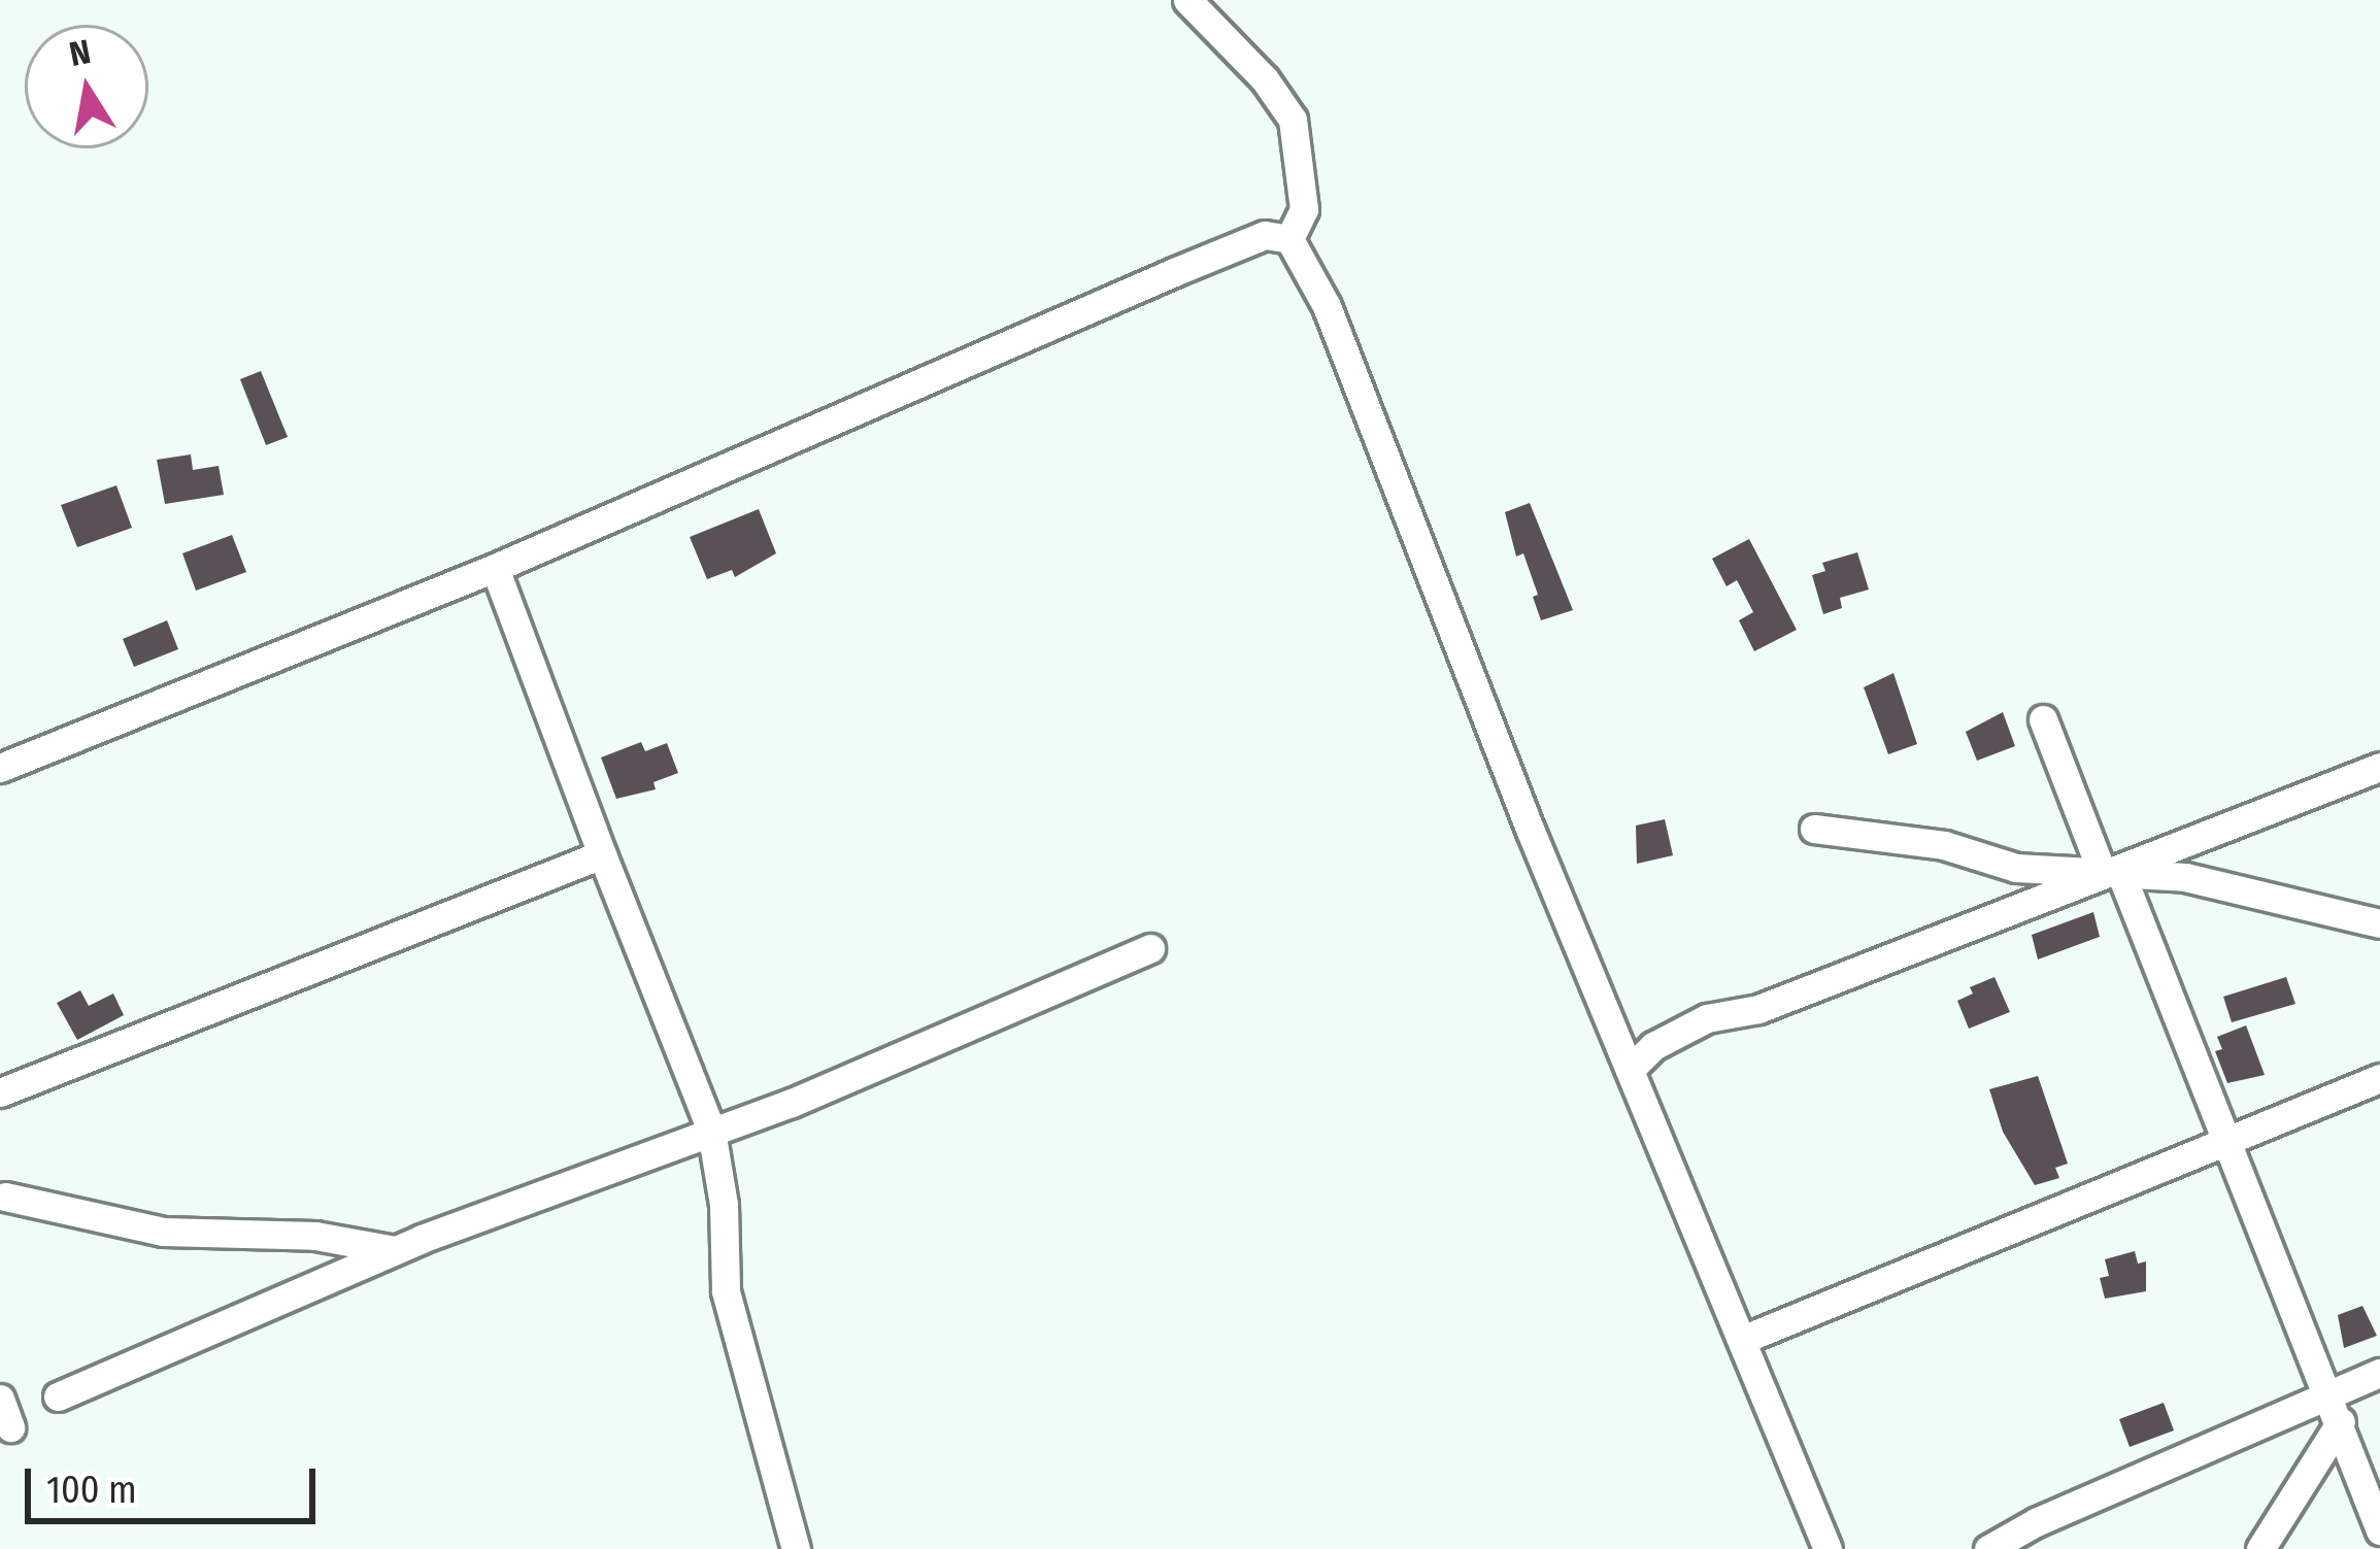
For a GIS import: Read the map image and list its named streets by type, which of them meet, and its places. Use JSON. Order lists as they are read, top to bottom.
{
  "scale_bar": "100 m",
  "north": "top"
}
